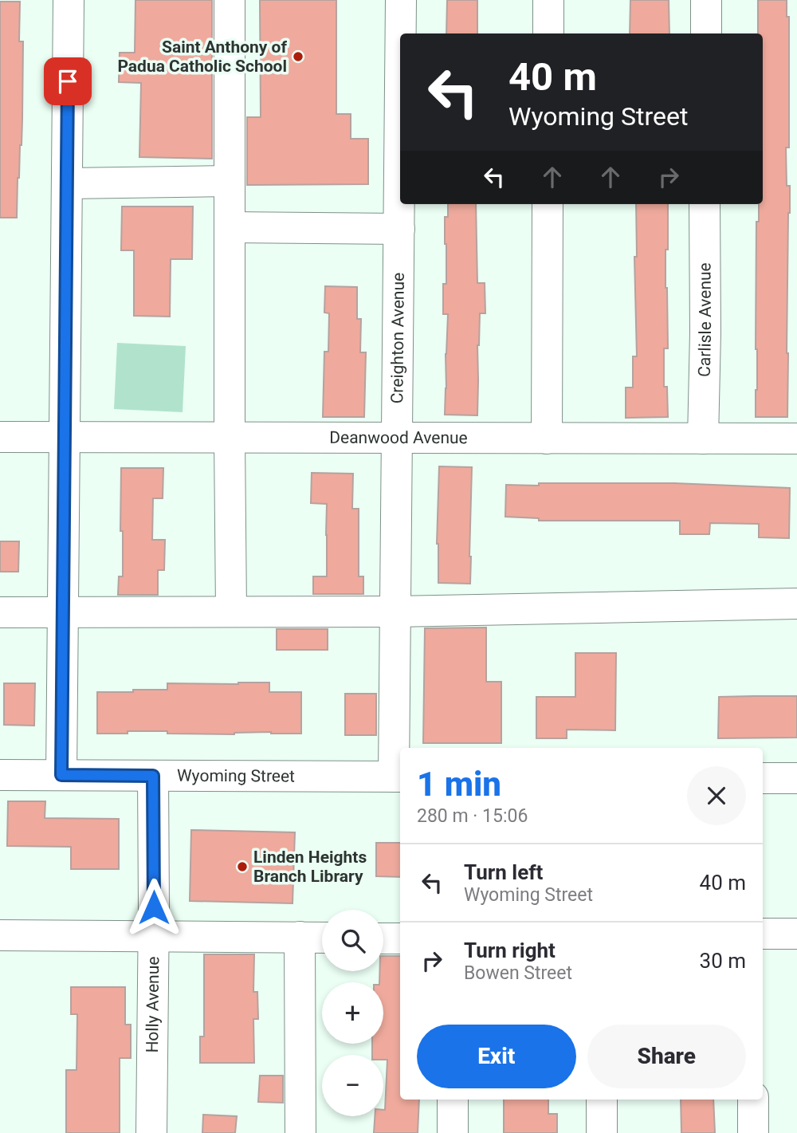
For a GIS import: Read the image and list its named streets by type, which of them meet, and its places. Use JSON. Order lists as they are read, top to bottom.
{
  "streets": {
    "street": [
      "Carlisle Avenue",
      "Creighton Avenue",
      "Deanwood Avenue",
      "Wyoming Street",
      "Holly Avenue"
    ]
  },
  "crossings": [
    ["Carlisle Avenue", "Deanwood Avenue"],
    ["Creighton Avenue", "Deanwood Avenue"],
    ["Creighton Avenue", "Wyoming Street"],
    ["Wyoming Street", "Holly Avenue"]
  ],
  "places": ["Saint Anthony of Padua Catholic School", "Linden Heights Branch Library"],
  "page": {
    "turn": ["40 m", "Wyoming Street"],
    "heading": ["1 min", "280 m · 15:06"],
    "list": [
      {
        "name": "Turn left",
        "note": "Wyoming Street",
        "value": "40 m"
      },
      {
        "name": "Turn right",
        "note": "Bowen Street",
        "value": "30 m"
      }
    ],
    "map_buttons": ["+", "−"],
    "buttons": ["Exit", "Share"]
  }
}
